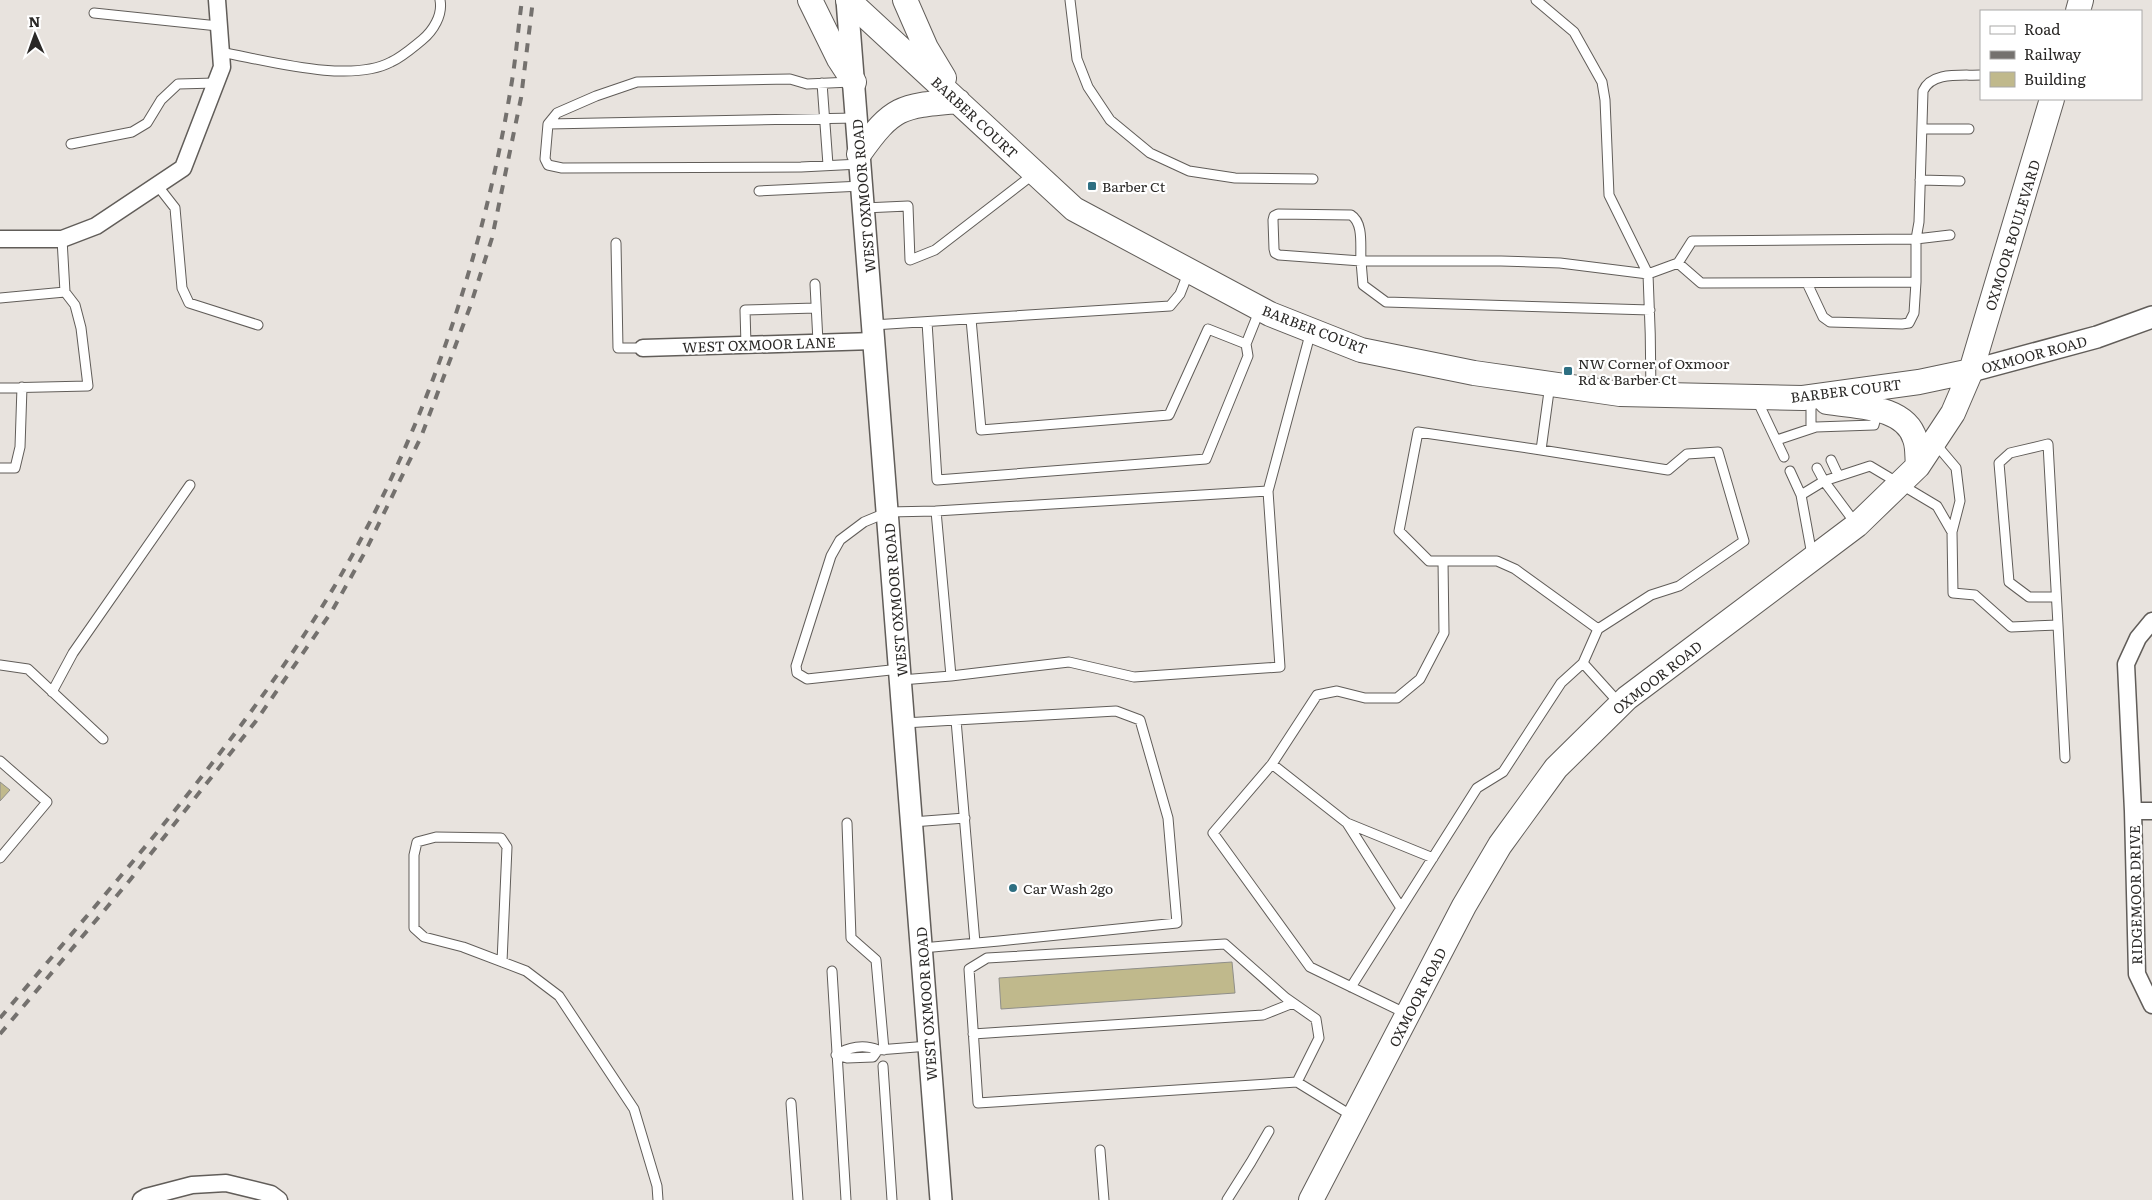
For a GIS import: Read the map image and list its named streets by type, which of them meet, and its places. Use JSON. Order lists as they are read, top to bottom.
{
  "streets": {
    "main road": ["BARBER COURT", "OXMOOR BOULEVARD", "OXMOOR ROAD"],
    "street": ["WEST OXMOOR ROAD", "WEST OXMOOR LANE", "RIDGEMOOR DRIVE"]
  },
  "crossings": [
    ["BARBER COURT", "WEST OXMOOR ROAD"],
    ["BARBER COURT", "OXMOOR BOULEVARD"],
    ["BARBER COURT", "OXMOOR ROAD"],
    ["WEST OXMOOR ROAD", "WEST OXMOOR LANE"],
    ["OXMOOR BOULEVARD", "OXMOOR ROAD"]
  ],
  "places": {
    "transit": ["Barber Ct", "NW Corner of Oxmoor Rd & Barber Ct"],
    "other": ["Car Wash 2go"]
  },
  "legend": ["Road", "Railway", "Building"],
  "north": "top"
}
